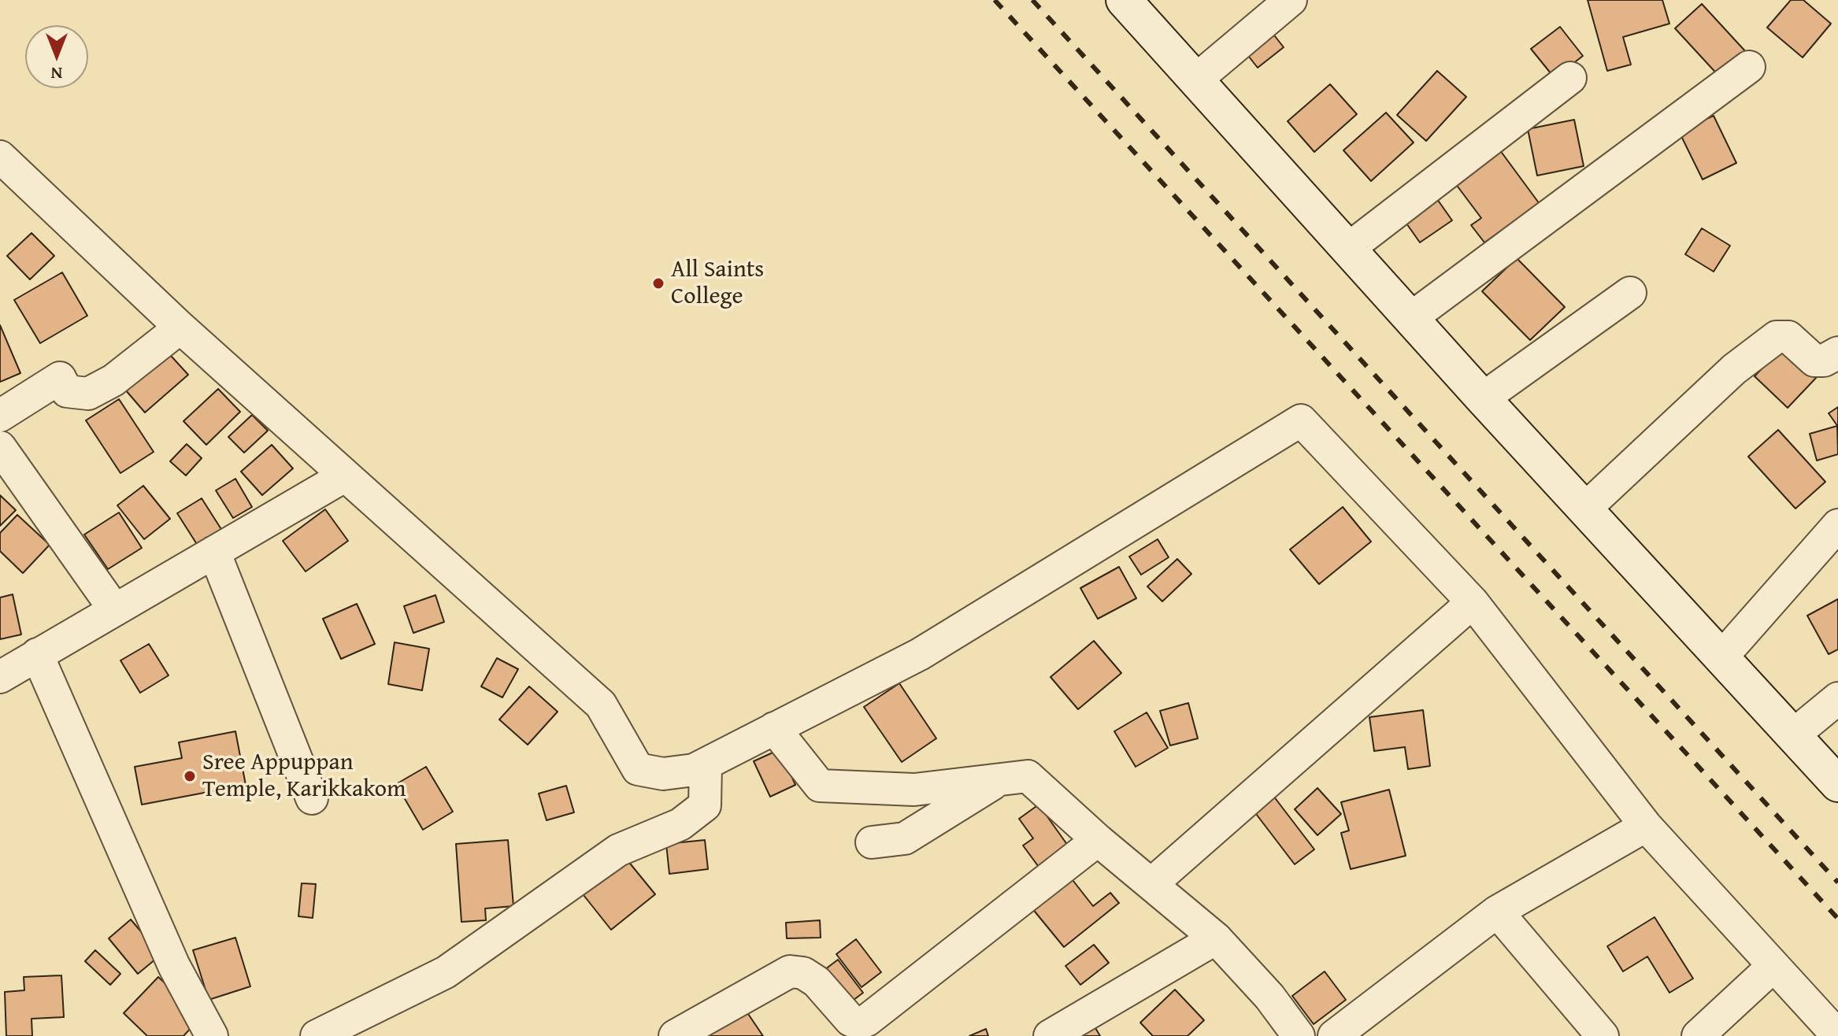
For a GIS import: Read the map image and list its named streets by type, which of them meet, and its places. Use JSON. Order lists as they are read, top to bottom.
{
  "places": ["All Saints College", "Sree Appuppan Temple, Karikkakom"],
  "north": "bottom"
}
